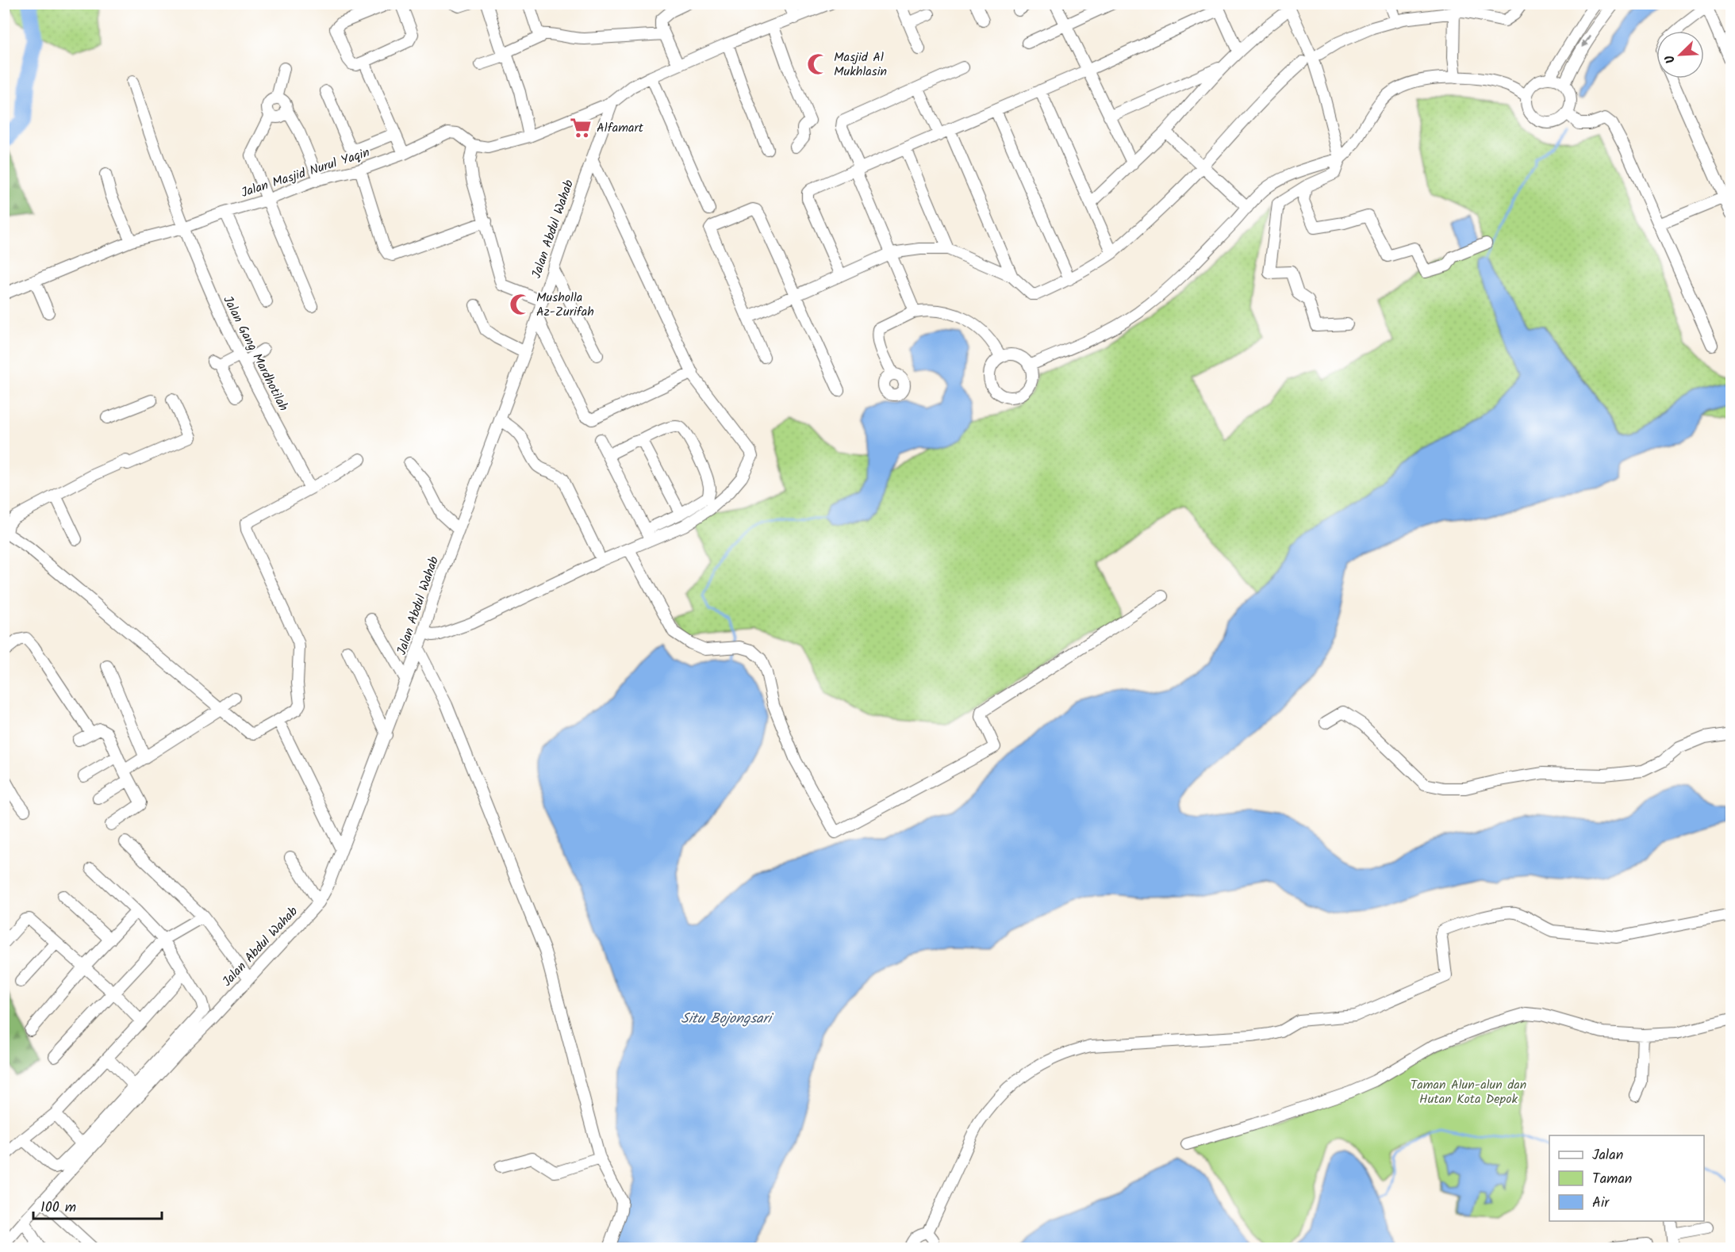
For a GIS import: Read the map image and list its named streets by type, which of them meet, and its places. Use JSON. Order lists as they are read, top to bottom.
{
  "streets": {
    "street": ["Jalan Masjid Nurul Yaqin", "Jalan Abdul Wahab", "Jalan Gang Mardhotilah"]
  },
  "crossings": [
    ["Jalan Masjid Nurul Yaqin", "Jalan Gang Mardhotilah"]
  ],
  "water": ["Situ Bojongsari"],
  "parks": ["Taman Alun-alun dan Hutan Kota Depok"],
  "places": {
    "mosque": ["Masjid Al Mukhlasin", "Musholla Az-Zurifah"],
    "supermarket": ["Alfamart"]
  },
  "legend": ["Jalan", "Taman", "Air"],
  "scale_bar": "100 m",
  "north": "bottom left"
}
